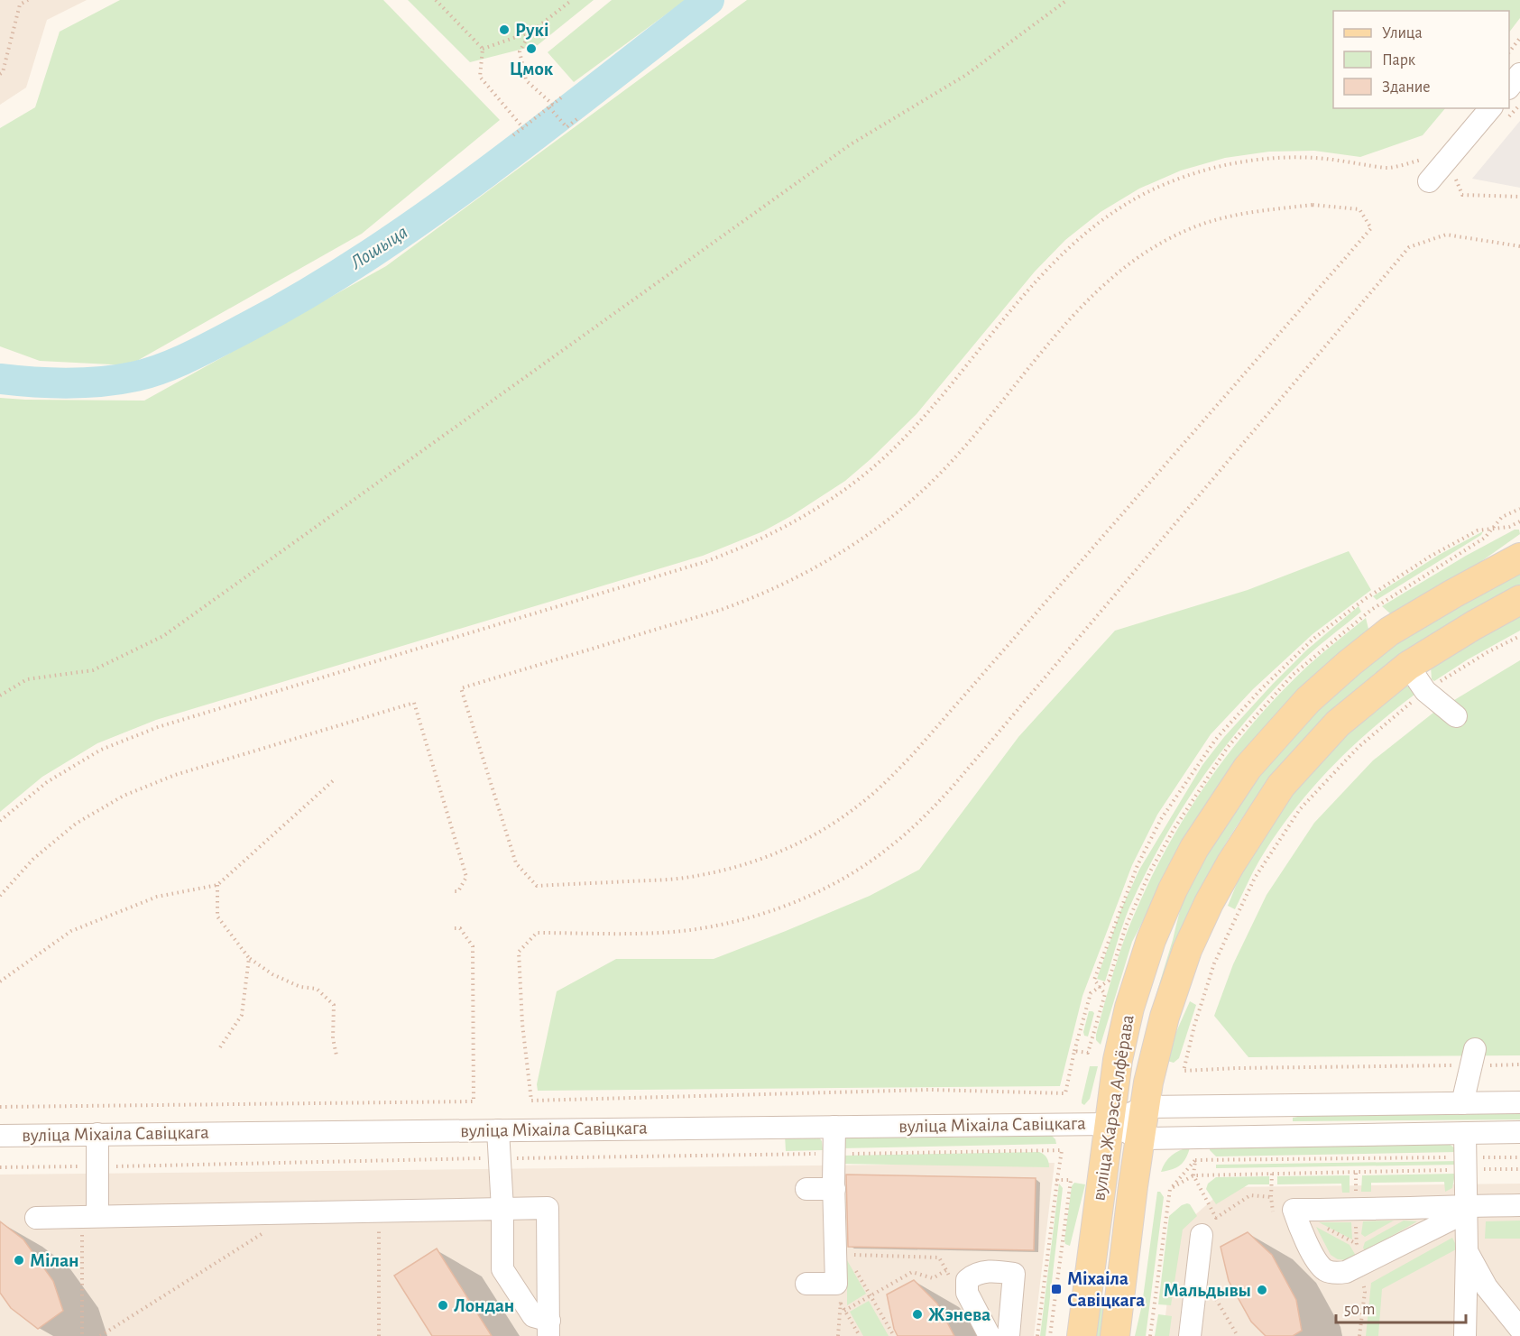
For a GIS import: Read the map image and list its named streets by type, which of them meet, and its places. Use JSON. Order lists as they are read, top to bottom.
{
  "streets": {
    "main road": ["вуліца Жарэса Алфёрава"],
    "street": ["вуліца Міхаіла Савіцкага"]
  },
  "crossings": [
    ["вуліца Жарэса Алфёрава", "вуліца Міхаіла Савіцкага"]
  ],
  "water": ["Лошыца"],
  "places": {
    "other": [
      "Рукі",
      "Цмок",
      "Мілан",
      "Мальдывы",
      "Лондан",
      "Жэнева"
    ],
    "transit": ["Міхаіла Савіцкага"]
  },
  "legend": ["Улица", "Парк", "Здание"],
  "scale_bar": "50 m"
}
